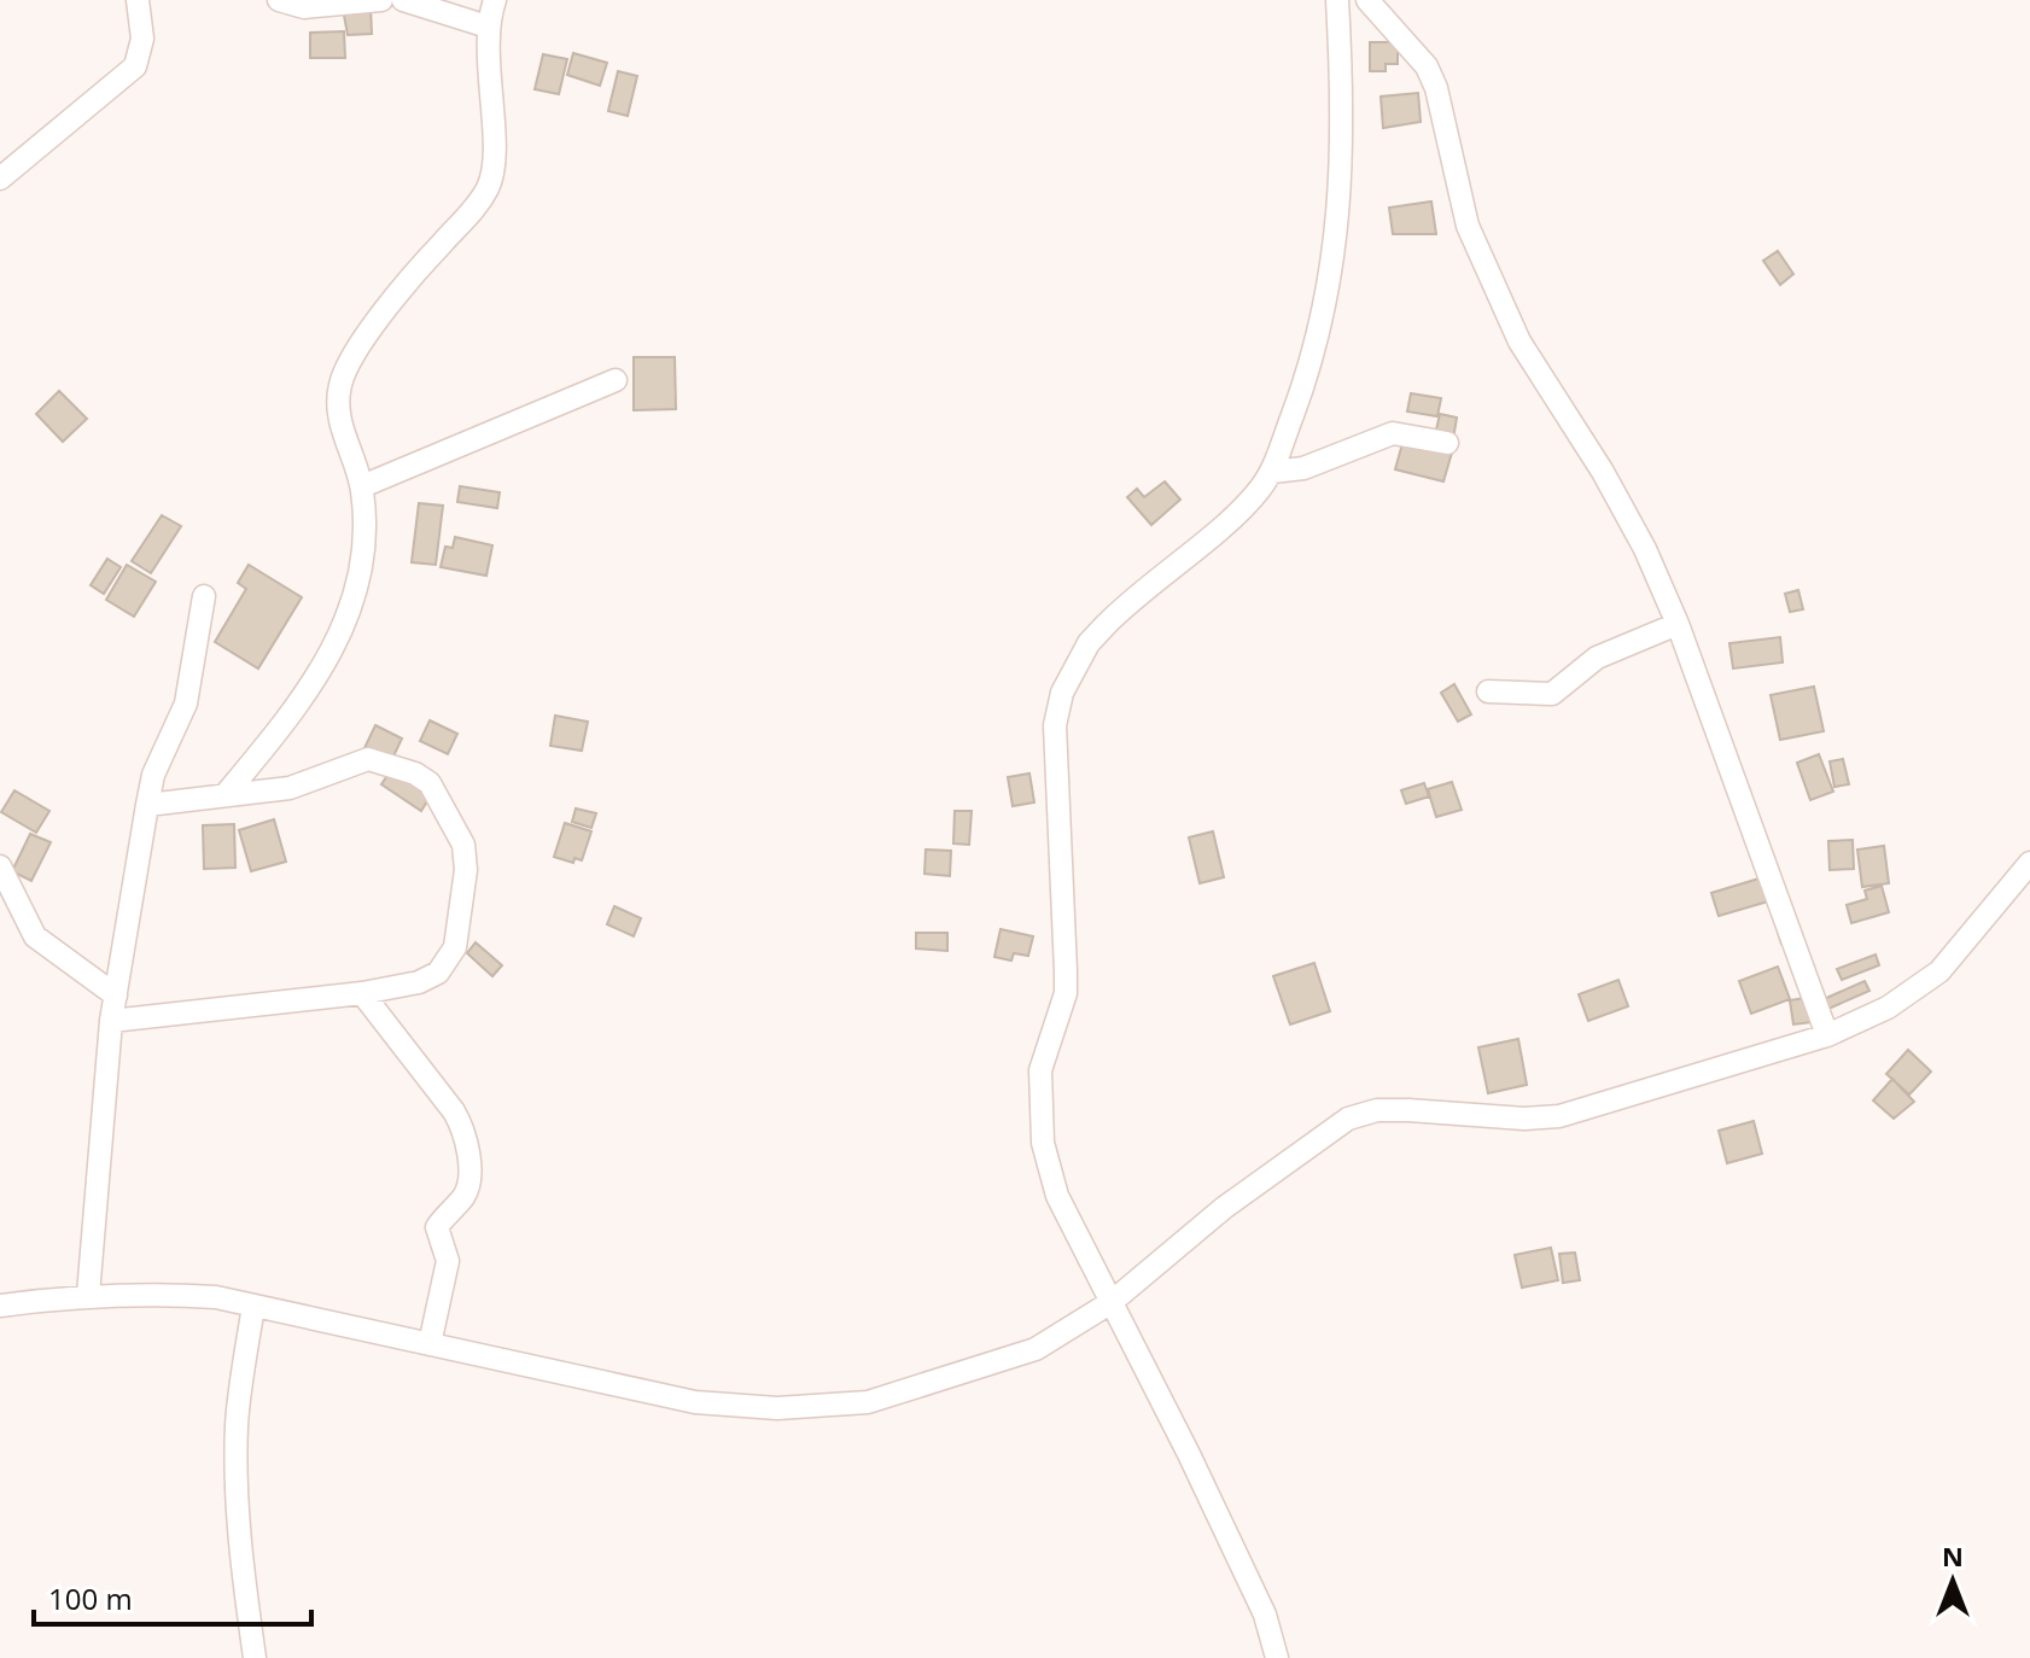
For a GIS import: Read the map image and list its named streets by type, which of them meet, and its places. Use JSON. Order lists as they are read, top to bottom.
{
  "scale_bar": "100 m",
  "north": "top"
}
